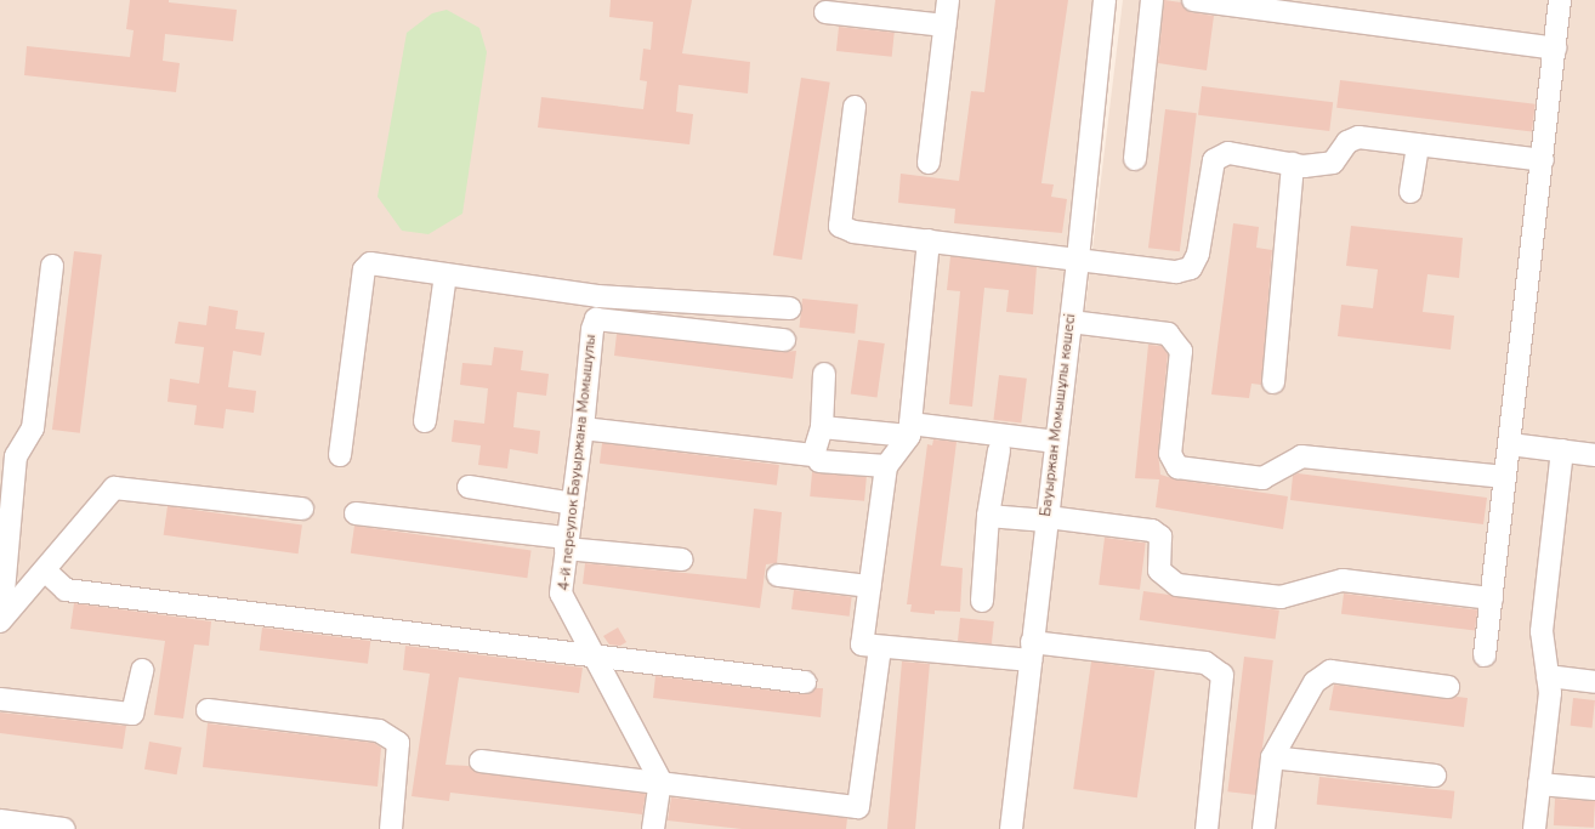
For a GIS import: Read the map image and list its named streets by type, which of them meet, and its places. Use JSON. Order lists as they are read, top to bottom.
{
  "streets": {
    "street": ["Бауыржан Момышұлы көшесі", "4-й переулок Бауыржана Момышулы"]
  }
}
